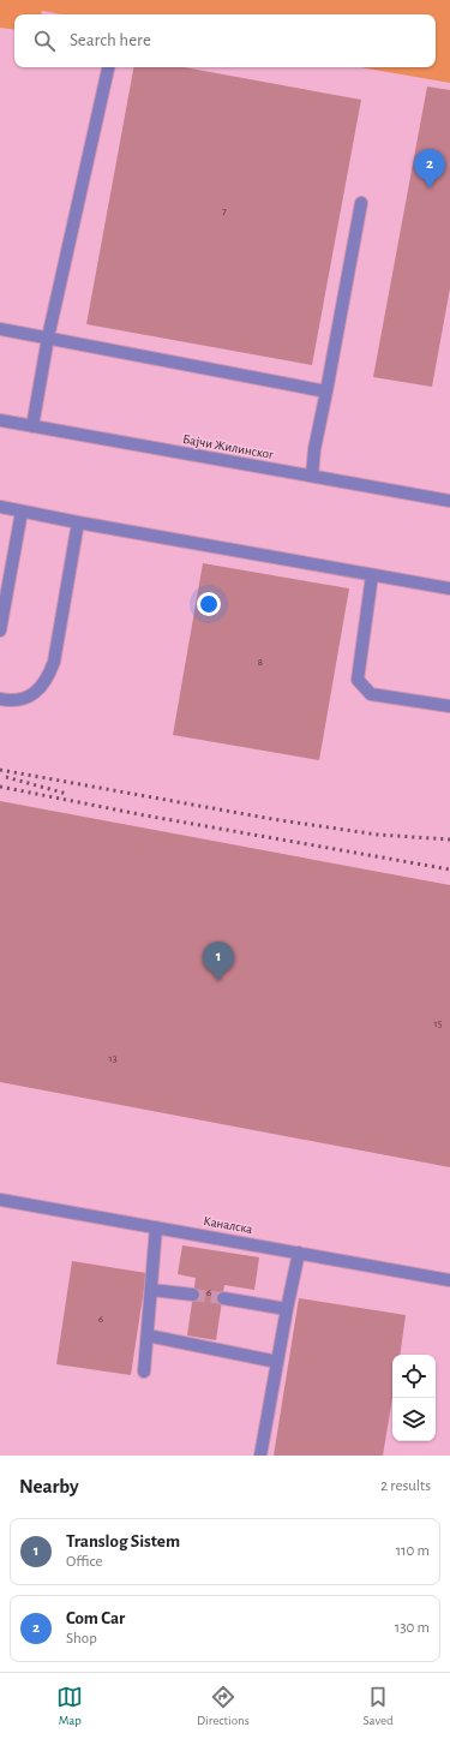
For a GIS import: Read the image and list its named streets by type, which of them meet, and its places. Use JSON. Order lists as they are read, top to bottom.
{
  "streets": {
    "street": ["Бајчи Жилинског", "Каналска"]
  },
  "house_numbers": [
    "7",
    "8",
    "15",
    "13",
    "6",
    "6"
  ],
  "page": {
    "search": "Search here",
    "pins": ["2", "1"],
    "heading": ["Nearby", "2 results"],
    "list": [
      {
        "mark": "1",
        "name": "Translog Sistem",
        "note": "Office",
        "value": "110 m"
      },
      {
        "mark": "2",
        "name": "Com Car",
        "note": "Shop",
        "value": "130 m"
      }
    ],
    "nav": ["Map", "Directions", "Saved"]
  }
}
